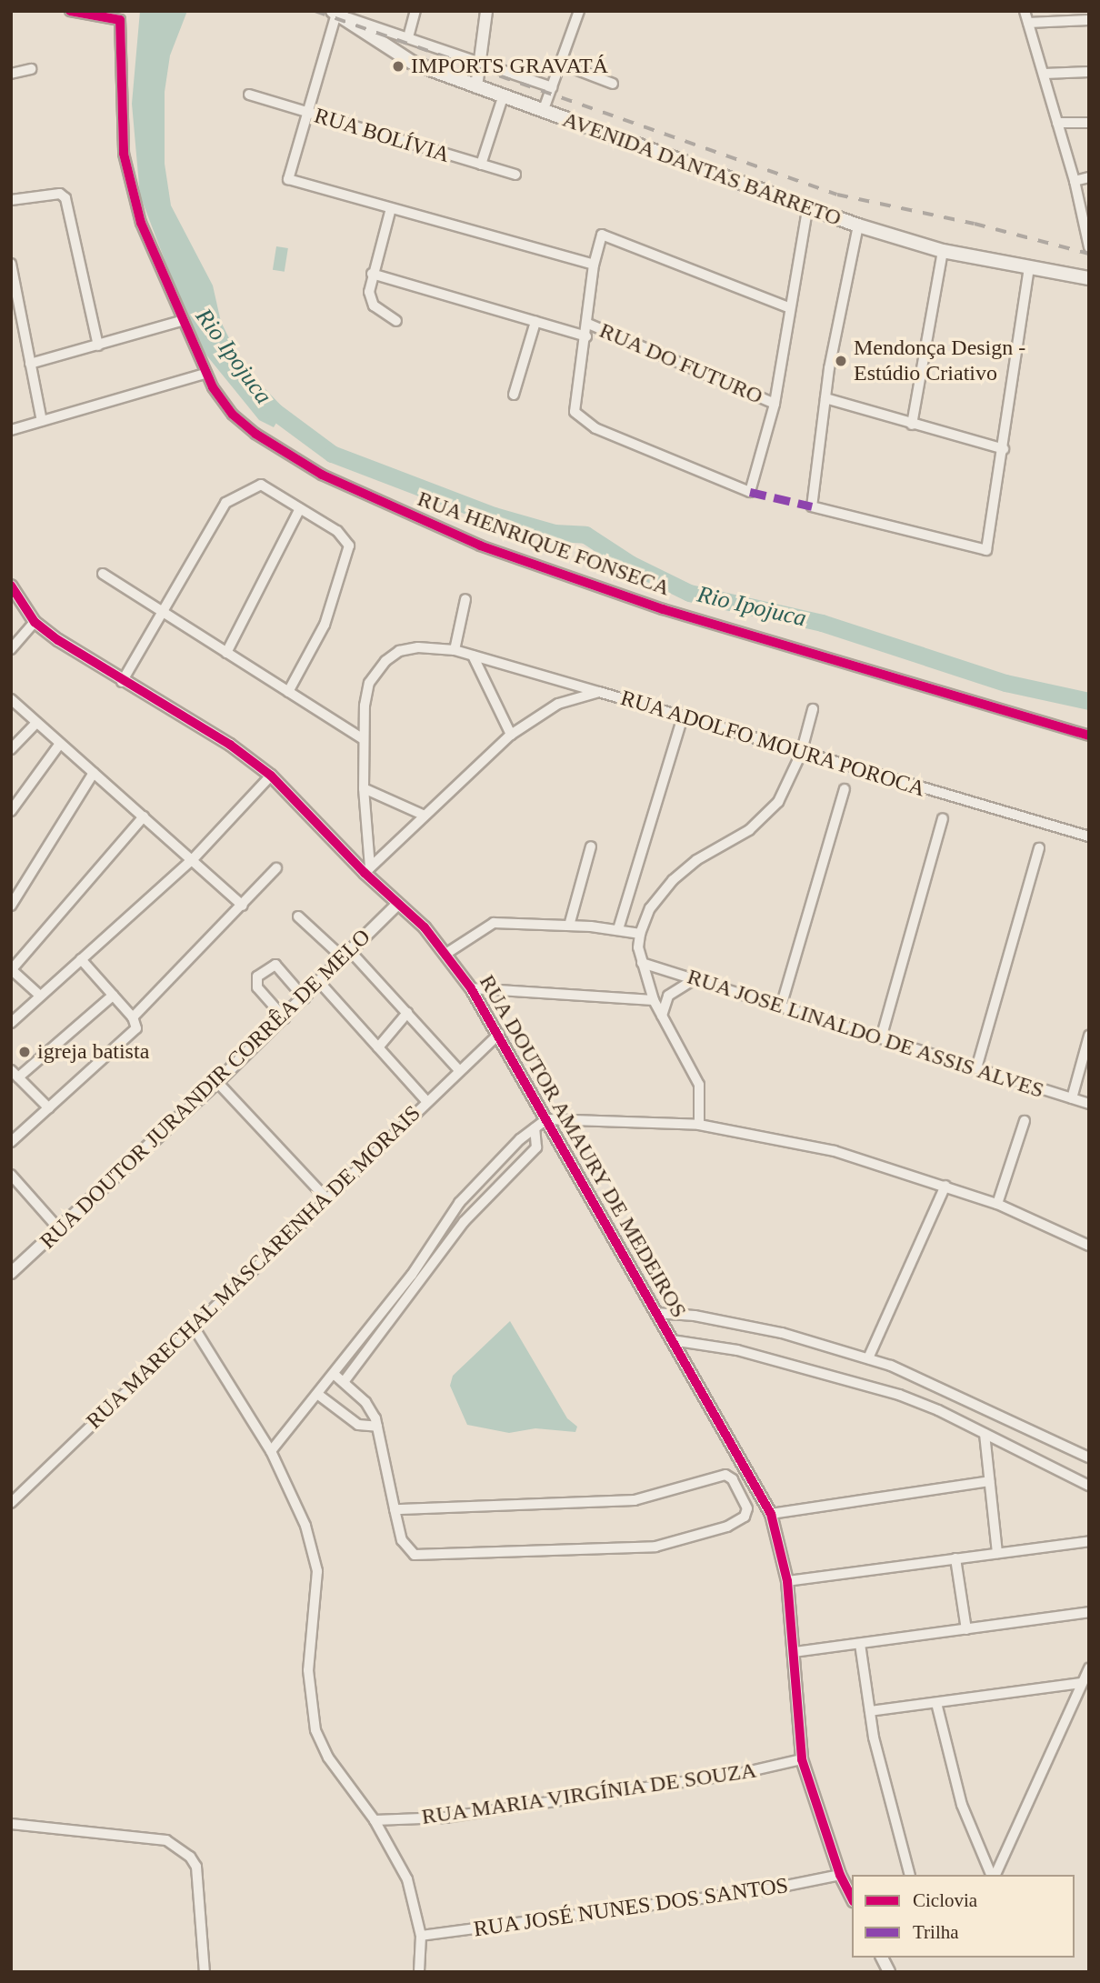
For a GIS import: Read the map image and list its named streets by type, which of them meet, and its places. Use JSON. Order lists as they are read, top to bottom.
{
  "streets": {
    "main road": ["AVENIDA DANTAS BARRETO"],
    "street": [
      "RUA BOLÍVIA",
      "RUA DO FUTURO",
      "RUA HENRIQUE FONSECA",
      "RUA ADOLFO MOURA POROCA",
      "RUA JOSE LINALDO DE ASSIS ALVES",
      "RUA DOUTOR JURANDIR CORRÊA DE MELO",
      "RUA DOUTOR AMAURY DE MEDEIROS",
      "RUA MARECHAL MASCARENHA DE MORAIS",
      "RUA MARIA VIRGÍNIA DE SOUZA",
      "RUA JOSÉ NUNES DOS SANTOS"
    ]
  },
  "crossings": [
    ["RUA ADOLFO MOURA POROCA", "RUA DOUTOR AMAURY DE MEDEIROS"],
    ["RUA DOUTOR JURANDIR CORRÊA DE MELO", "RUA DOUTOR AMAURY DE MEDEIROS"],
    ["RUA DOUTOR AMAURY DE MEDEIROS", "RUA MARECHAL MASCARENHA DE MORAIS"],
    ["RUA DOUTOR AMAURY DE MEDEIROS", "RUA MARIA VIRGÍNIA DE SOUZA"],
    ["RUA DOUTOR AMAURY DE MEDEIROS", "RUA JOSÉ NUNES DOS SANTOS"]
  ],
  "water": ["Rio Ipojuca"],
  "places": ["IMPORTS GRAVATÁ", "Mendonça Design - Estúdio Criativo", "igreja batista"],
  "legend": ["Ciclovia", "Trilha"]
}
